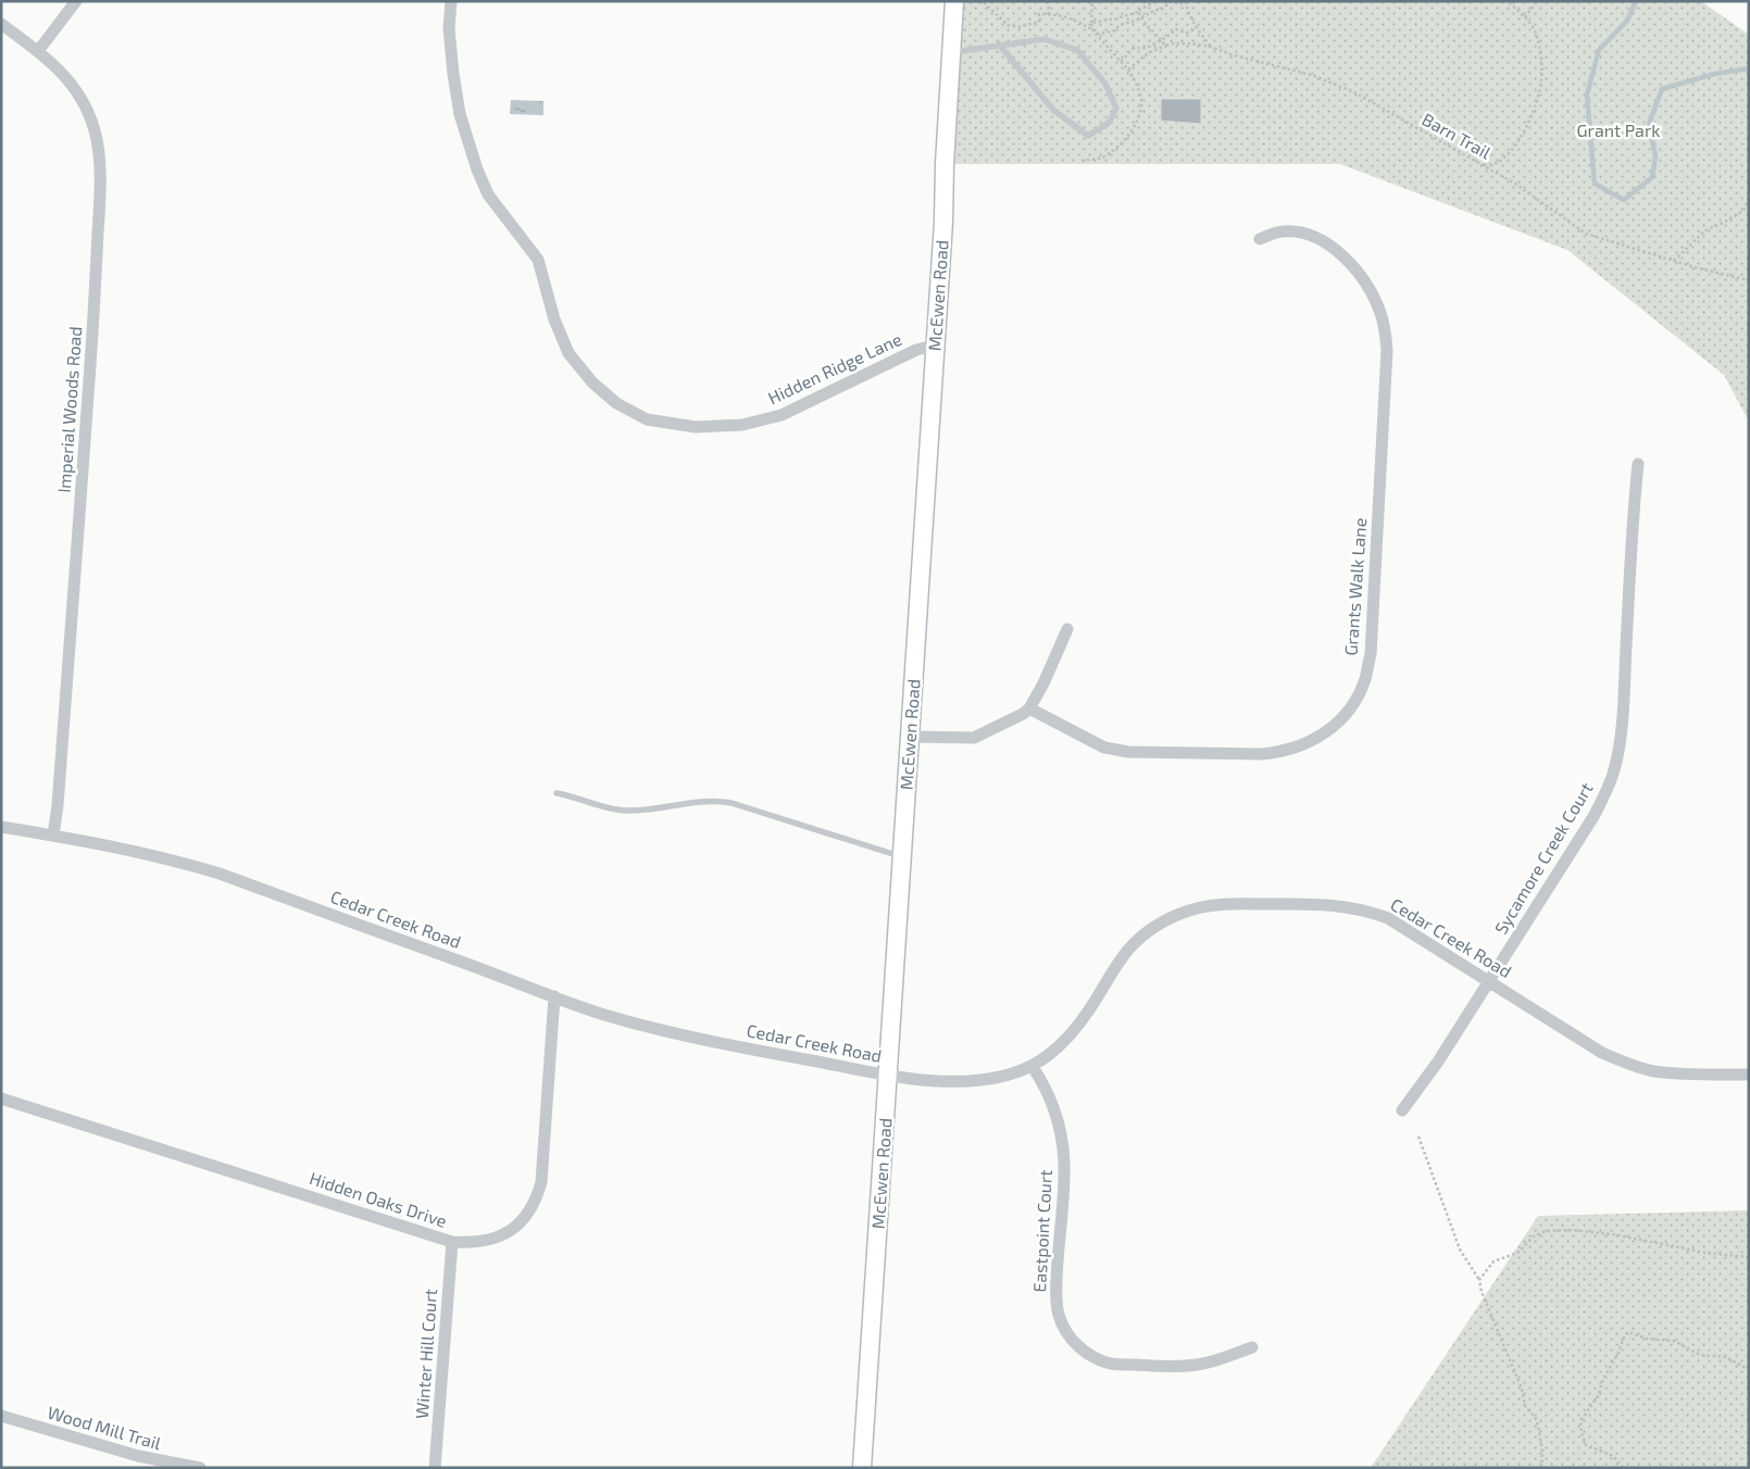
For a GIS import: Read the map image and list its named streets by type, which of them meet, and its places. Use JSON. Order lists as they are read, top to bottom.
{
  "streets": {
    "street": [
      "McEwen Road",
      "Hidden Ridge Lane",
      "Imperial Woods Road",
      "Grants Walk Lane",
      "Sycamore Creek Court",
      "Cedar Creek Road",
      "Hidden Oaks Drive",
      "Eastpoint Court",
      "Winter Hill Court",
      "Wood Mill Trail"
    ],
    "path": ["Barn Trail"]
  },
  "crossings": [
    ["McEwen Road", "Hidden Ridge Lane"],
    ["McEwen Road", "Cedar Creek Road"],
    ["Imperial Woods Road", "Cedar Creek Road"],
    ["Sycamore Creek Court", "Cedar Creek Road"],
    ["Cedar Creek Road", "Hidden Oaks Drive"],
    ["Cedar Creek Road", "Eastpoint Court"],
    ["Hidden Oaks Drive", "Winter Hill Court"]
  ],
  "parks": ["Grant Park"]
}
